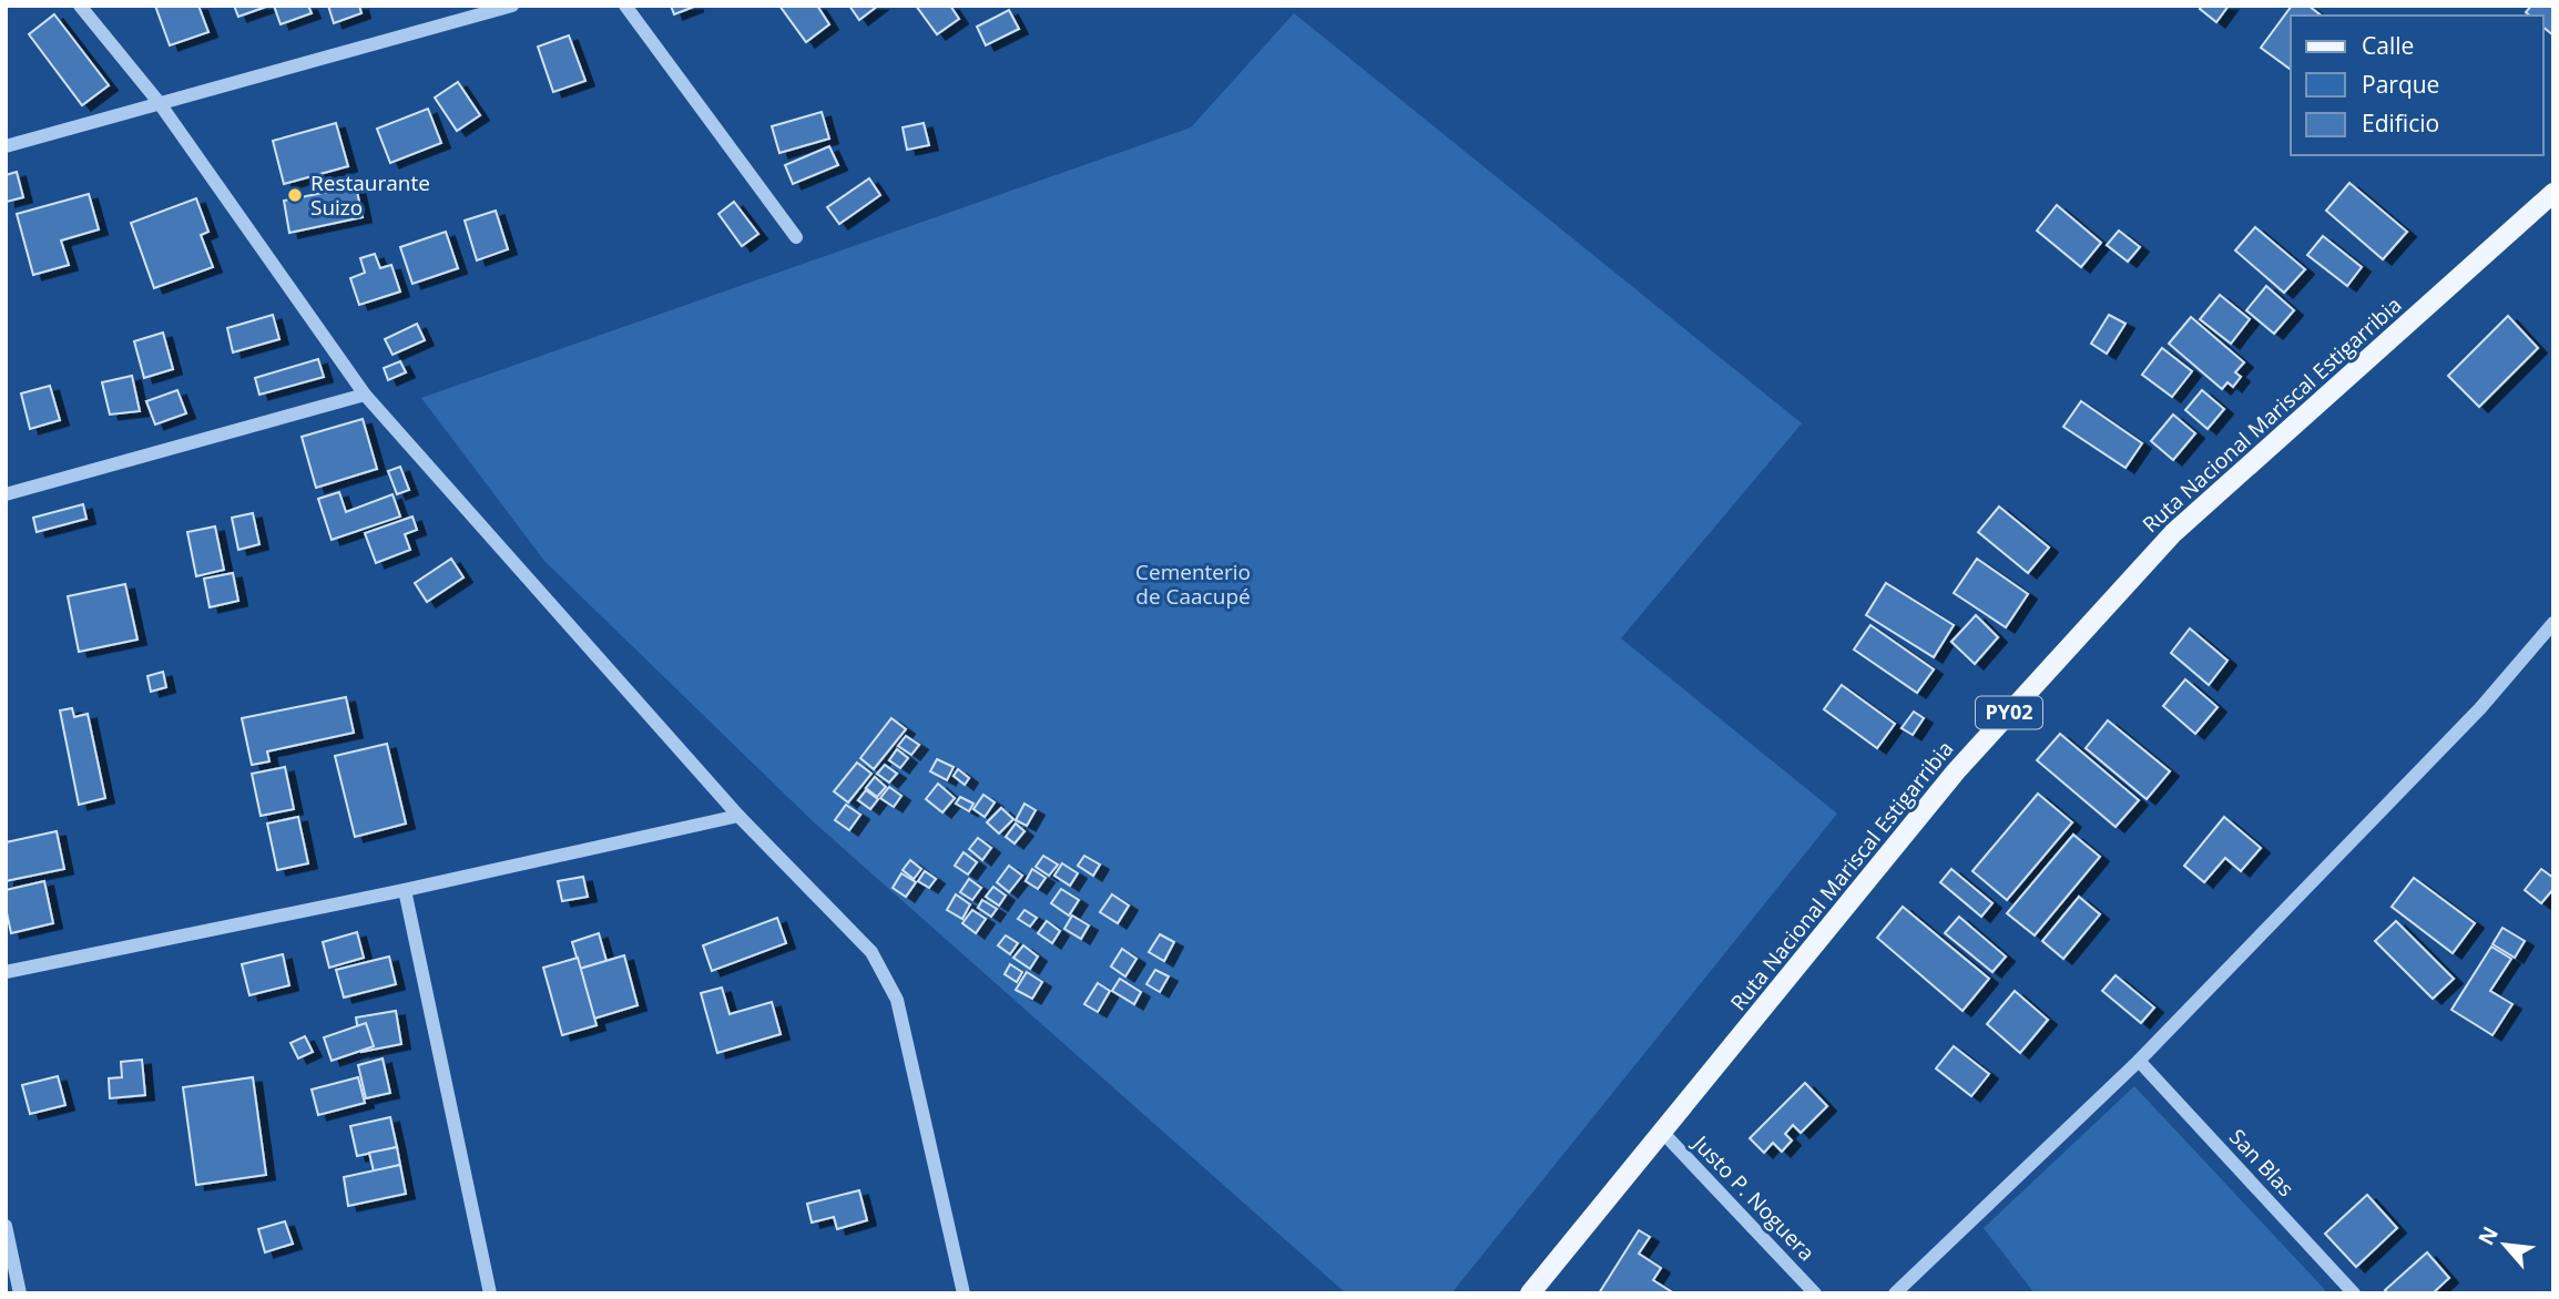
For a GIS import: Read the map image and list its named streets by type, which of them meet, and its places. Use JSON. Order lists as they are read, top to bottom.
{
  "streets": {
    "main road": ["Ruta Nacional Mariscal Estigarribia", "PY02"],
    "street": ["San Blas", "Justo P. Noguera"]
  },
  "crossings": [
    ["Ruta Nacional Mariscal Estigarribia", "Justo P. Noguera"]
  ],
  "parks": ["Cementerio de Caacupé"],
  "places": ["Restaurante Suizo"],
  "legend": ["Calle", "Parque", "Edificio"],
  "north": "top left"
}
